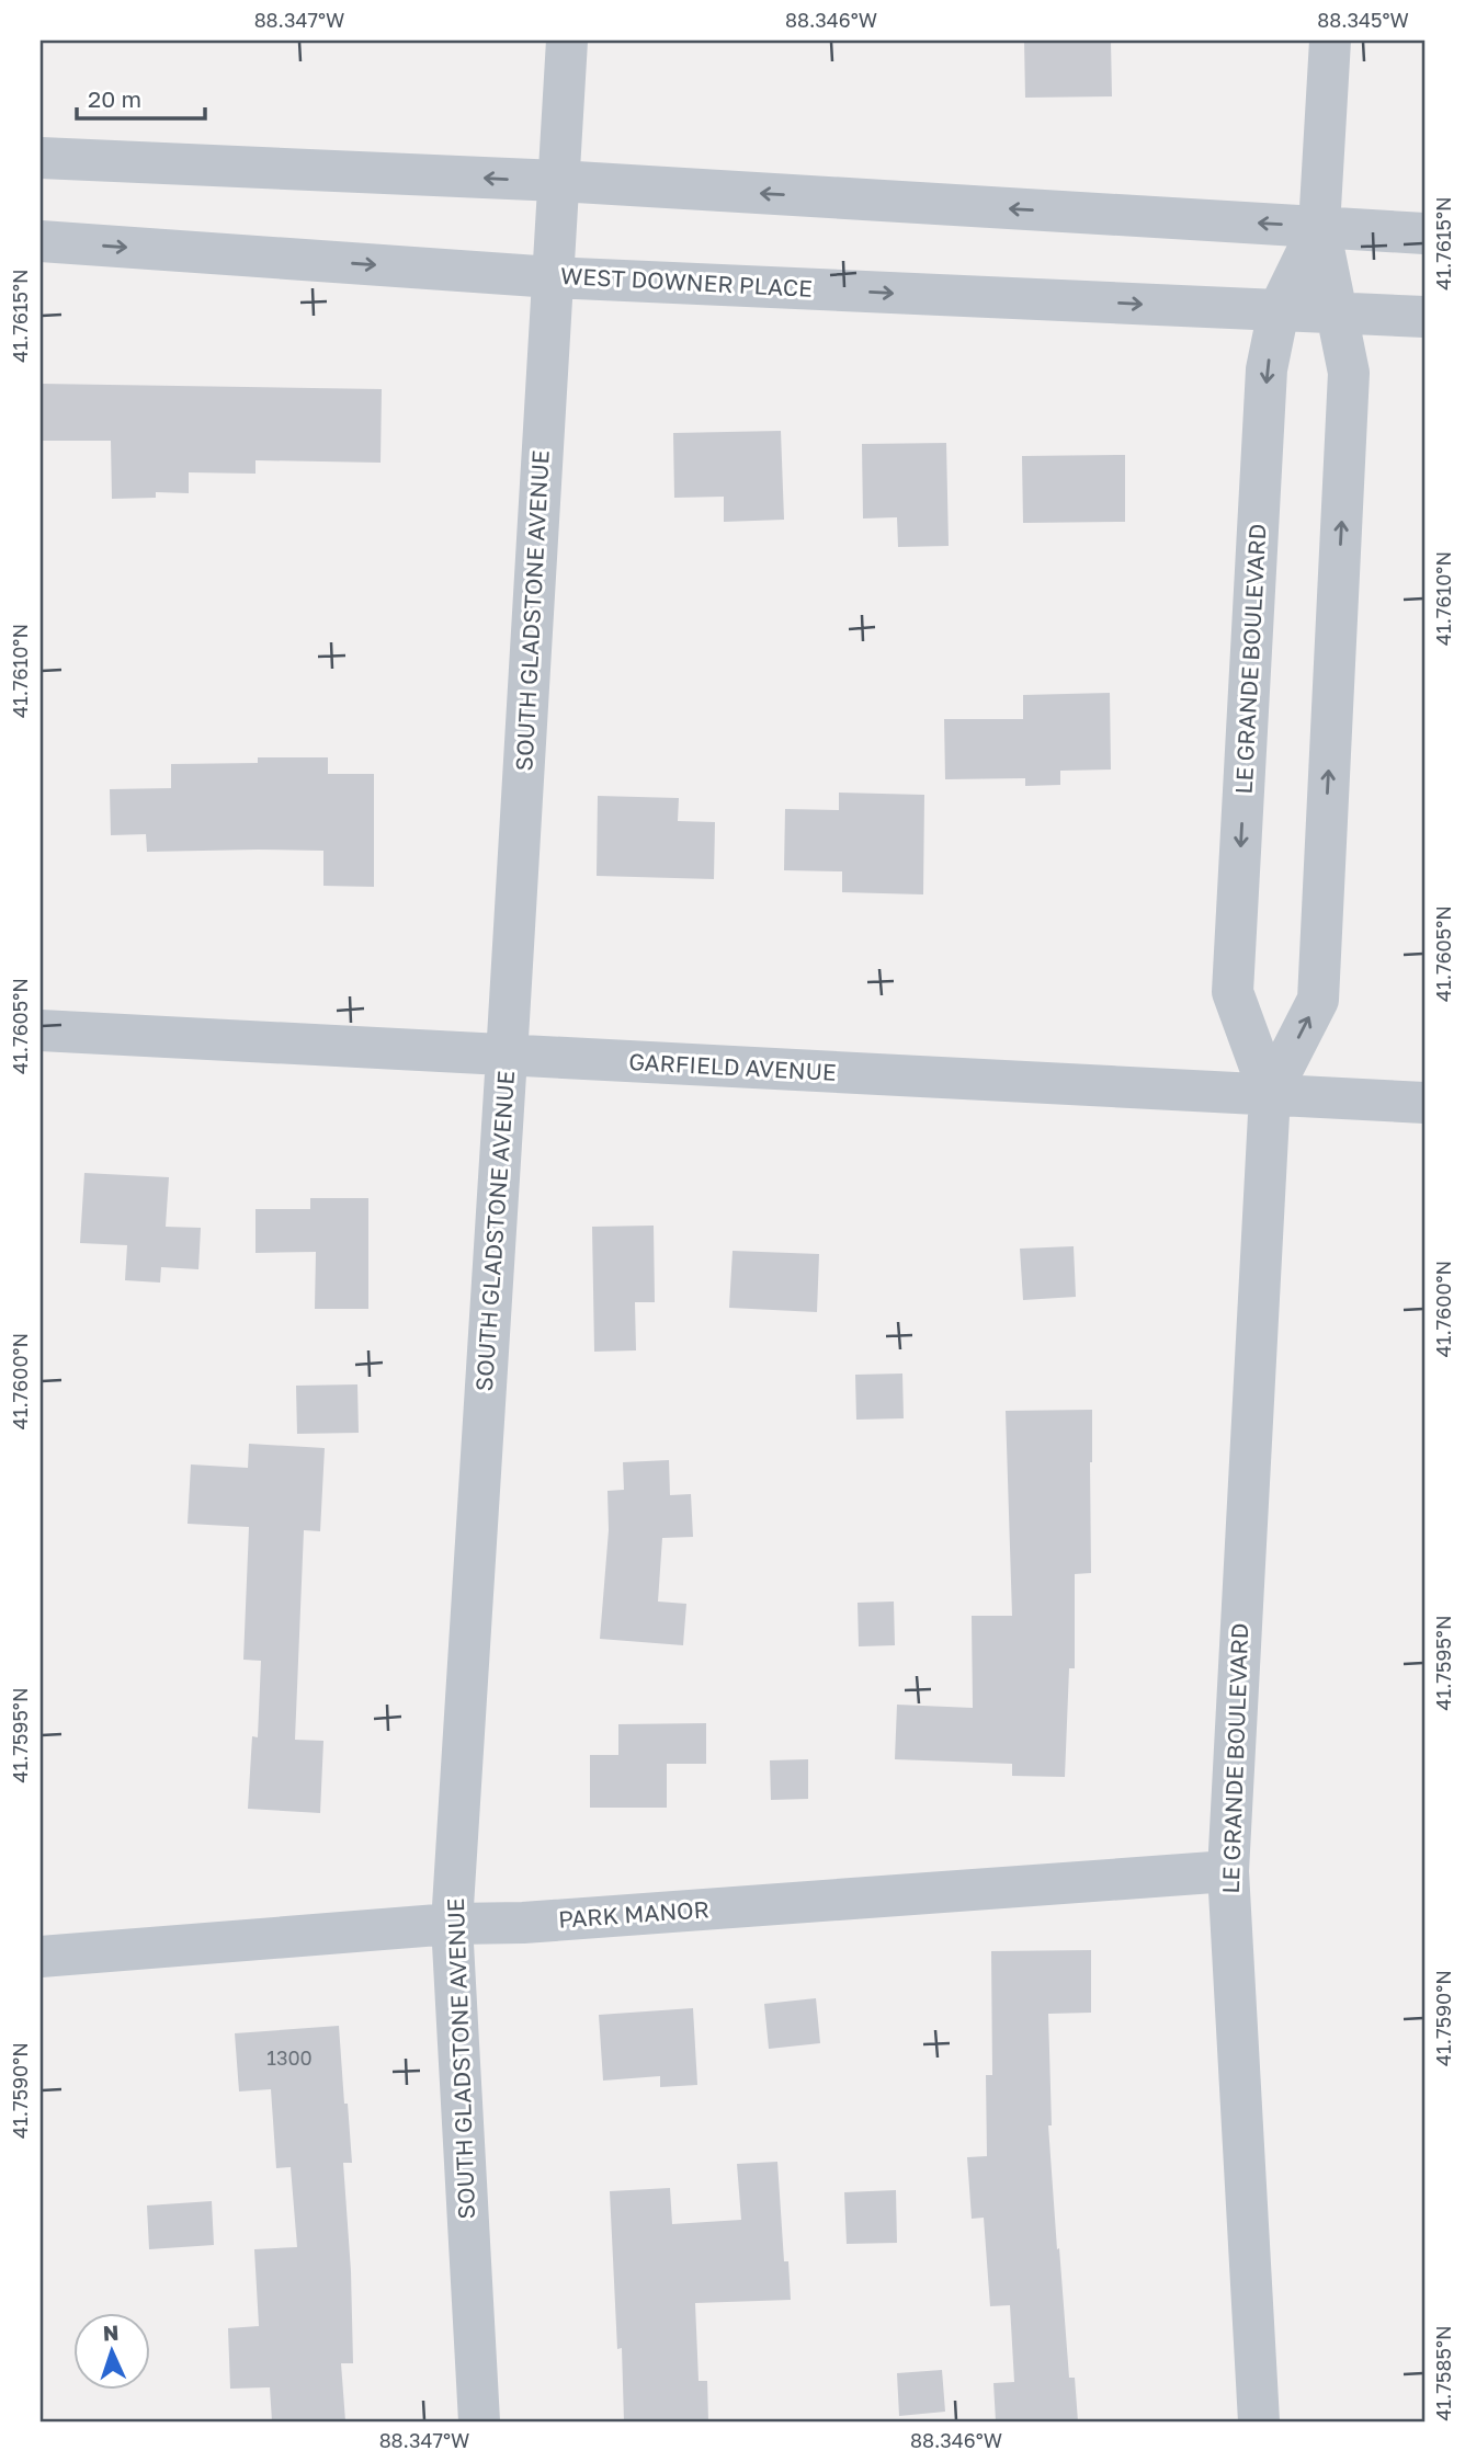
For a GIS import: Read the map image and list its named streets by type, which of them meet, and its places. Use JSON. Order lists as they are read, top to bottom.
{
  "streets": {
    "street": [
      "WEST DOWNER PLACE",
      "SOUTH GLADSTONE AVENUE",
      "LE GRANDE BOULEVARD",
      "GARFIELD AVENUE",
      "PARK MANOR"
    ]
  },
  "crossings": [
    ["WEST DOWNER PLACE", "SOUTH GLADSTONE AVENUE"],
    ["WEST DOWNER PLACE", "LE GRANDE BOULEVARD"],
    ["SOUTH GLADSTONE AVENUE", "GARFIELD AVENUE"],
    ["SOUTH GLADSTONE AVENUE", "PARK MANOR"],
    ["LE GRANDE BOULEVARD", "GARFIELD AVENUE"],
    ["LE GRANDE BOULEVARD", "PARK MANOR"]
  ],
  "house_numbers": ["1300"],
  "scale_bar": "20 m",
  "north": "top",
  "coordinates": [
    "88.347°W",
    "88.346°W",
    "88.345°W",
    "41.7615°N",
    "41.7610°N",
    "41.7605°N",
    "41.7600°N",
    "41.7595°N",
    "41.7590°N",
    "41.7585°N"
  ]
}
